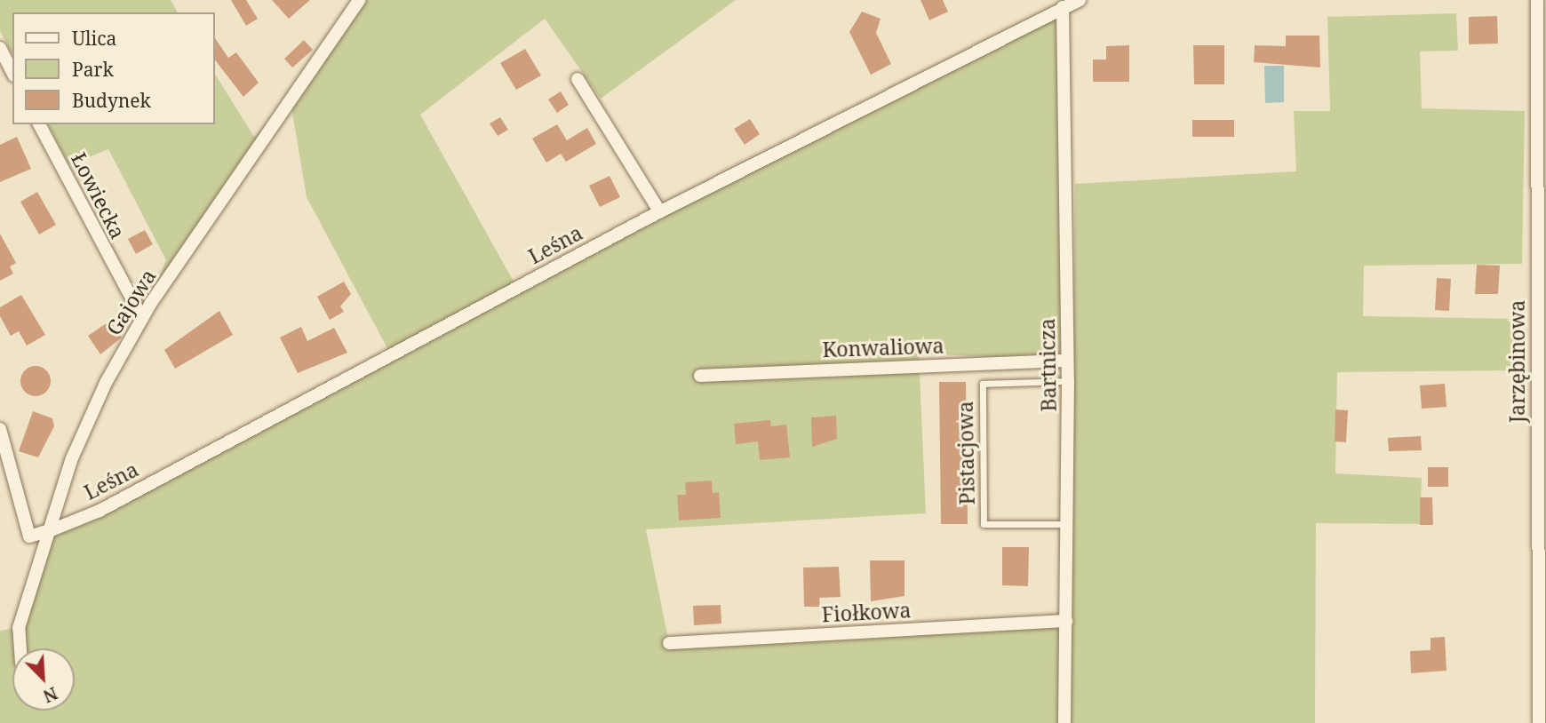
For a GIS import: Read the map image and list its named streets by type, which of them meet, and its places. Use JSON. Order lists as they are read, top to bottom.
{
  "streets": {
    "street": [
      "Łowiecka",
      "Leśna",
      "Gajowa",
      "Konwaliowa",
      "Jarzębinowa",
      "Bartnicza",
      "Fiołkowa"
    ],
    "lane": ["Pistacjowa"]
  },
  "crossings": [
    ["Łowiecka", "Gajowa"],
    ["Leśna", "Gajowa"],
    ["Leśna", "Bartnicza"],
    ["Konwaliowa", "Bartnicza"],
    ["Bartnicza", "Pistacjowa"],
    ["Bartnicza", "Fiołkowa"]
  ],
  "legend": ["Ulica", "Park", "Budynek"],
  "north": "bottom right"
}
